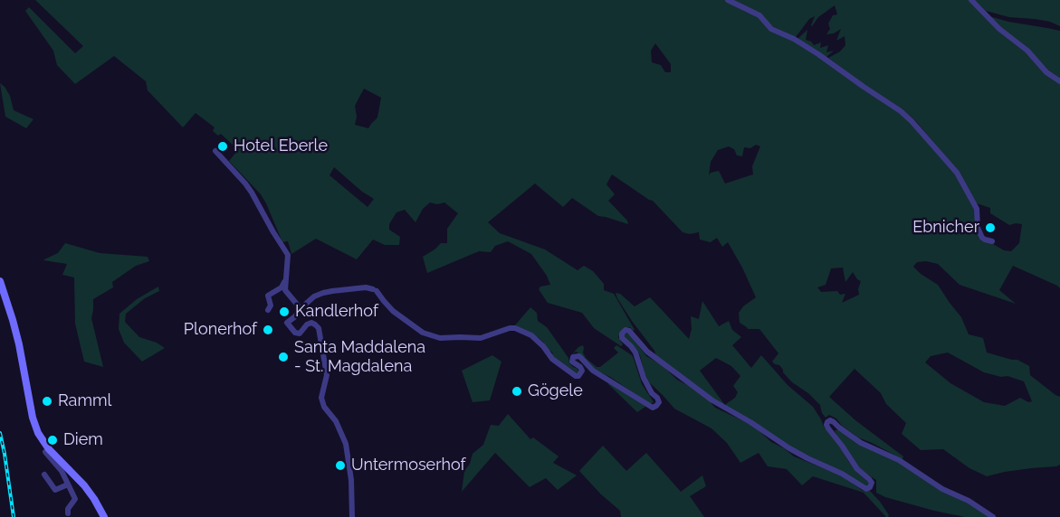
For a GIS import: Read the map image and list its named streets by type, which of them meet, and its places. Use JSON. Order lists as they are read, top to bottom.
{
  "places": [
    "Hotel Eberle",
    "Ebnicher",
    "Kandlerhof",
    "Plonerhof",
    "Santa Maddalena - St. Magdalena",
    "Gögele",
    "Ramml",
    "Diem",
    "Untermoserhof"
  ]
}
